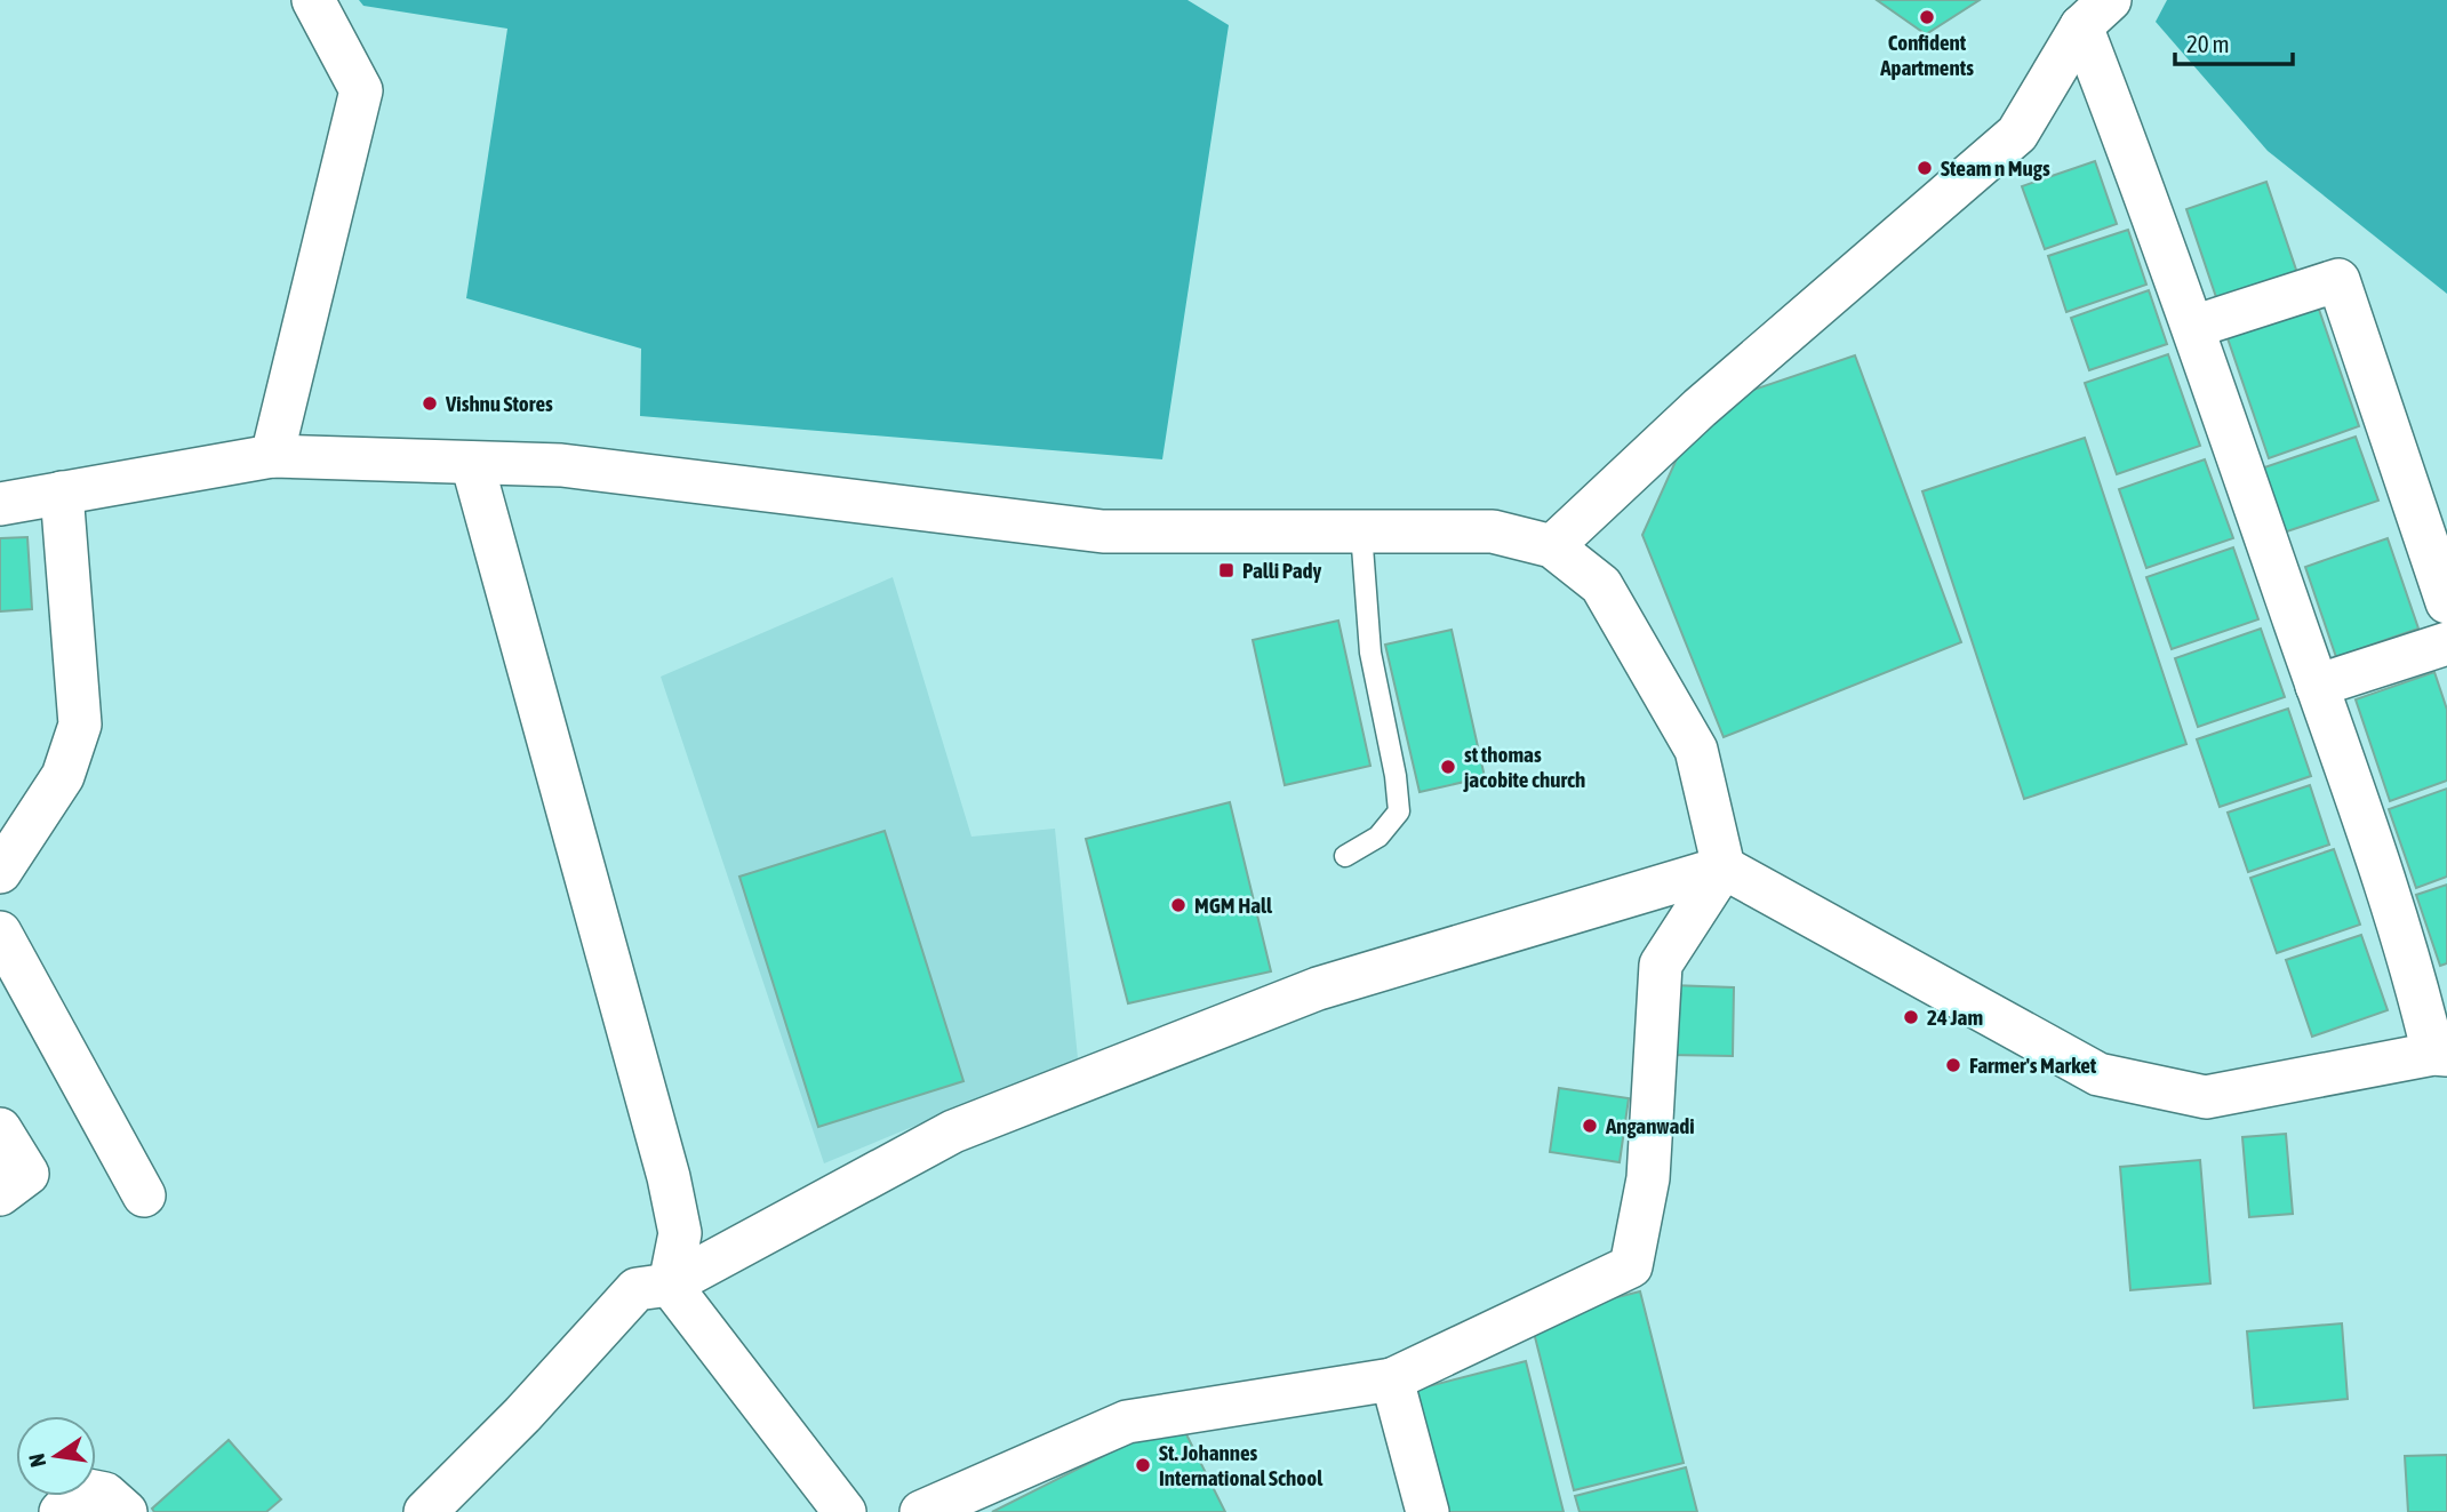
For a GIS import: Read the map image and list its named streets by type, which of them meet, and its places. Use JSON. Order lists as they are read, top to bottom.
{
  "places": {
    "other": [
      "Confident Apartments",
      "Steam n Mugs",
      "Vishnu Stores",
      "st thomas jacobite church",
      "MGM Hall",
      "24 Jam",
      "Farmer's Market",
      "Anganwadi",
      "St. Johannes International School"
    ],
    "transit": ["Palli Pady"]
  },
  "scale_bar": "20 m",
  "north": "left"
}
